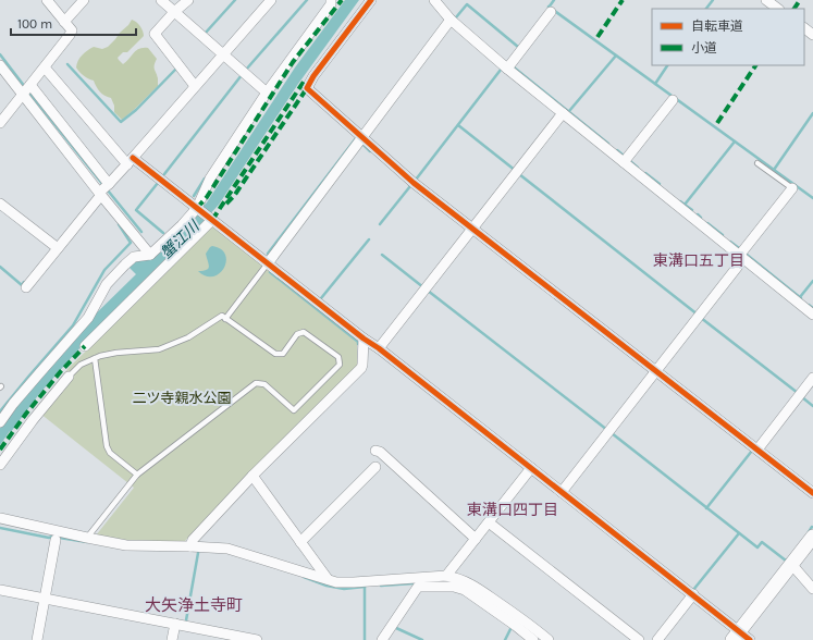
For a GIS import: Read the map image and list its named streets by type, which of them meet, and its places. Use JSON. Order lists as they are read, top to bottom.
{
  "districts": ["東溝口五丁目", "東溝口四丁目", "大矢浄土寺町"],
  "water": ["蟹江川"],
  "parks": ["二ツ寺親水公園"],
  "legend": ["自転車道", "小道"],
  "scale_bar": "100 m"
}
